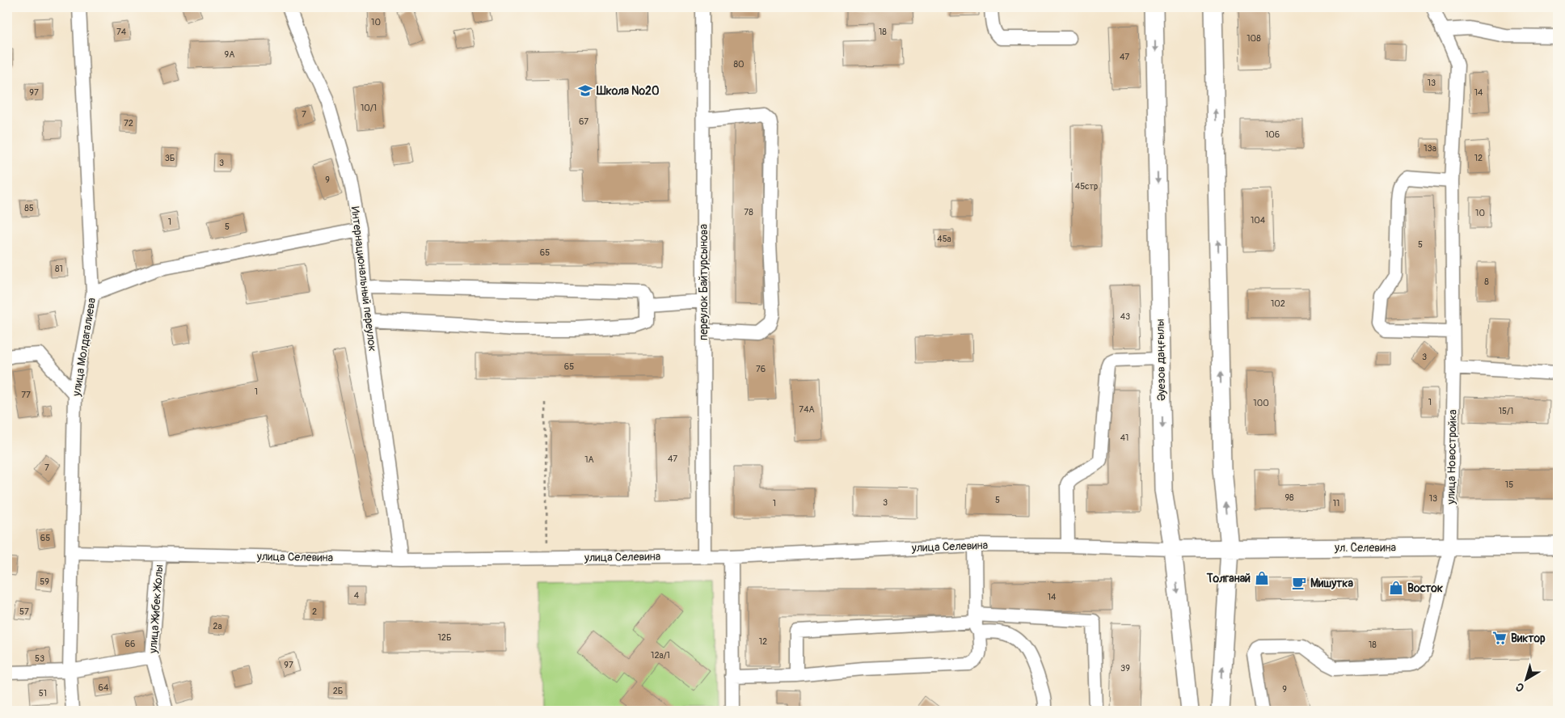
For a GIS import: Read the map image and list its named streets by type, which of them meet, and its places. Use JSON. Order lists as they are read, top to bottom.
{
  "streets": {
    "main road": ["Әуезов даңғылы", "ул. Селевина"],
    "street": [
      "Интернациональный переулок",
      "переулок Байтурсынова",
      "улица Молдагалиева",
      "улица Новостройка",
      "улица Селевина",
      "улица Жибек Жолы"
    ]
  },
  "crossings": [
    ["Интернациональный переулок", "улица Селевина"],
    ["переулок Байтурсынова", "улица Селевина"],
    ["улица Молдагалиева", "улица Селевина"],
    ["Әуезов даңғылы", "улица Селевина"],
    ["Әуезов даңғылы", "ул. Селевина"],
    ["улица Новостройка", "ул. Селевина"],
    ["улица Селевина", "ул. Селевина"],
    ["улица Селевина", "улица Жибек Жолы"]
  ],
  "places": {
    "school or university": ["Школа №20"],
    "shop": ["Толганай", "Восток"],
    "cafe": ["Мишутка"],
    "supermarket": ["Виктор"]
  },
  "house_numbers": [
    "10",
    "74",
    "18",
    "108",
    "9А",
    "47",
    "80",
    "13",
    "97",
    "14",
    "10/1",
    "7",
    "67",
    "72",
    "106",
    "13а",
    "3Б",
    "12",
    "3",
    "9",
    "45стр",
    "85",
    "78",
    "10",
    "104",
    "1",
    "5",
    "45а",
    "5",
    "65",
    "81",
    "8",
    "102",
    "43",
    "3",
    "65",
    "76",
    "1",
    "77",
    "1",
    "100",
    "74А",
    "15/1",
    "41",
    "47",
    "1А",
    "7",
    "15",
    "98",
    "13",
    "5",
    "3",
    "1",
    "11",
    "65",
    "59",
    "4",
    "14",
    "57",
    "2",
    "2а",
    "12Б",
    "12",
    "66",
    "18",
    "12а/1",
    "53",
    "97",
    "39",
    "64",
    "9",
    "2Б",
    "51"
  ],
  "north": "bottom left"
}
